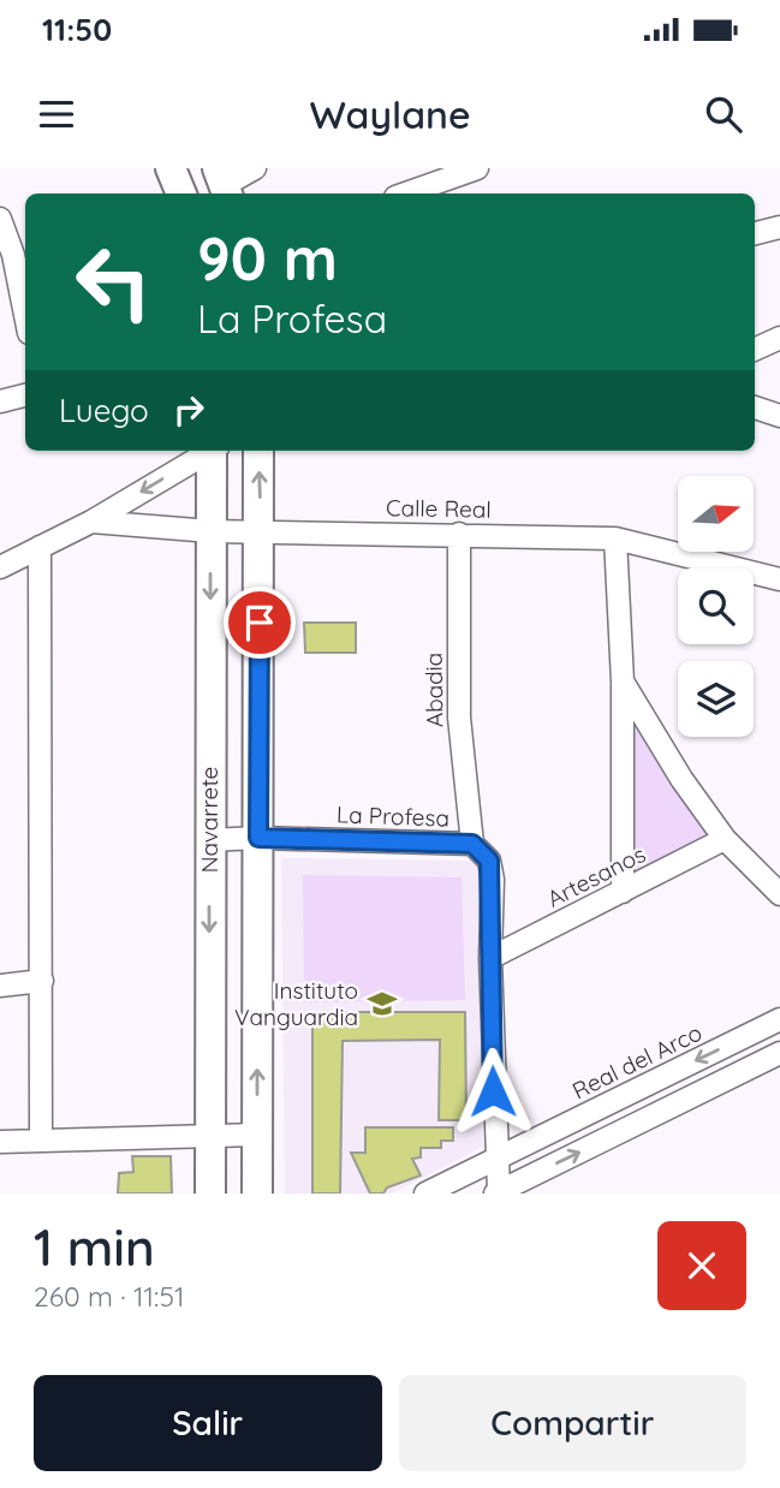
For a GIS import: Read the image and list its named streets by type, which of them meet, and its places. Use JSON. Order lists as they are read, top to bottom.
{
  "streets": {
    "main road": ["Navarrete"],
    "street": [
      "Calle Real",
      "Abadia",
      "La Profesa",
      "Artesanos",
      "Real del Arco"
    ]
  },
  "crossings": [
    ["Calle Real", "Abadia"],
    ["Calle Real", "Navarrete"],
    ["Abadia", "La Profesa"],
    ["La Profesa", "Navarrete"],
    ["La Profesa", "Artesanos"],
    ["La Profesa", "Real del Arco"]
  ],
  "places": {
    "school or university": ["Instituto Vanguardia"]
  },
  "north": "right",
  "page": {
    "status": "11:50",
    "header": "Waylane",
    "turn": ["90 m", "La Profesa"],
    "then": "Luego",
    "heading": ["1 min", "260 m · 11:51"],
    "buttons": ["Salir", "Compartir"]
  }
}
